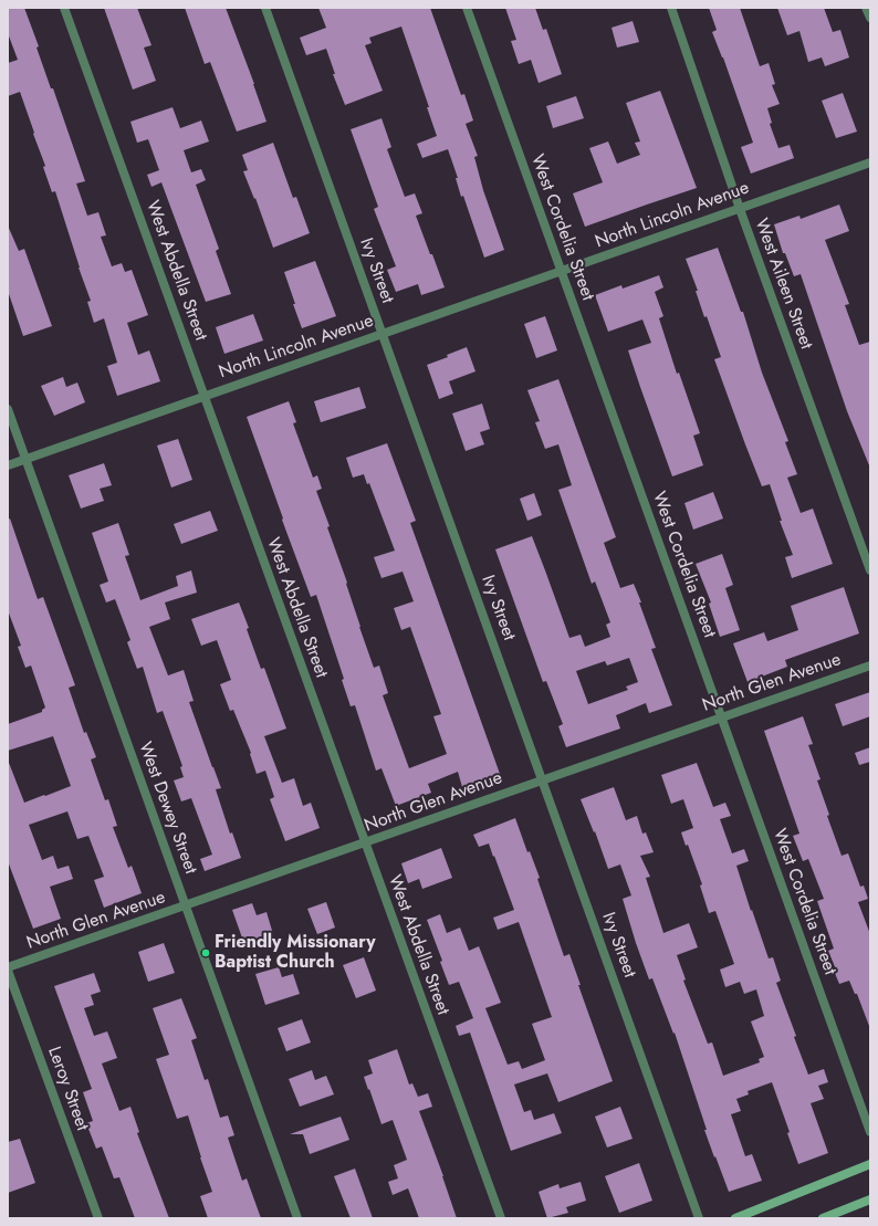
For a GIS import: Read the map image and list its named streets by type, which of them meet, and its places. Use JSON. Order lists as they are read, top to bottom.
{
  "streets": {
    "street": [
      "North Lincoln Avenue",
      "West Cordelia Street",
      "West Abdella Street",
      "Ivy Street",
      "West Aileen Street",
      "North Glen Avenue",
      "West Dewey Street",
      "Leroy Street"
    ]
  },
  "crossings": [
    ["North Lincoln Avenue", "West Cordelia Street"],
    ["North Lincoln Avenue", "West Abdella Street"],
    ["North Lincoln Avenue", "Ivy Street"],
    ["North Lincoln Avenue", "West Aileen Street"],
    ["North Lincoln Avenue", "West Dewey Street"],
    ["West Cordelia Street", "North Glen Avenue"],
    ["West Abdella Street", "North Glen Avenue"],
    ["Ivy Street", "North Glen Avenue"],
    ["North Glen Avenue", "West Dewey Street"],
    ["North Glen Avenue", "Leroy Street"]
  ],
  "places": ["Friendly Missionary Baptist Church"]
}
